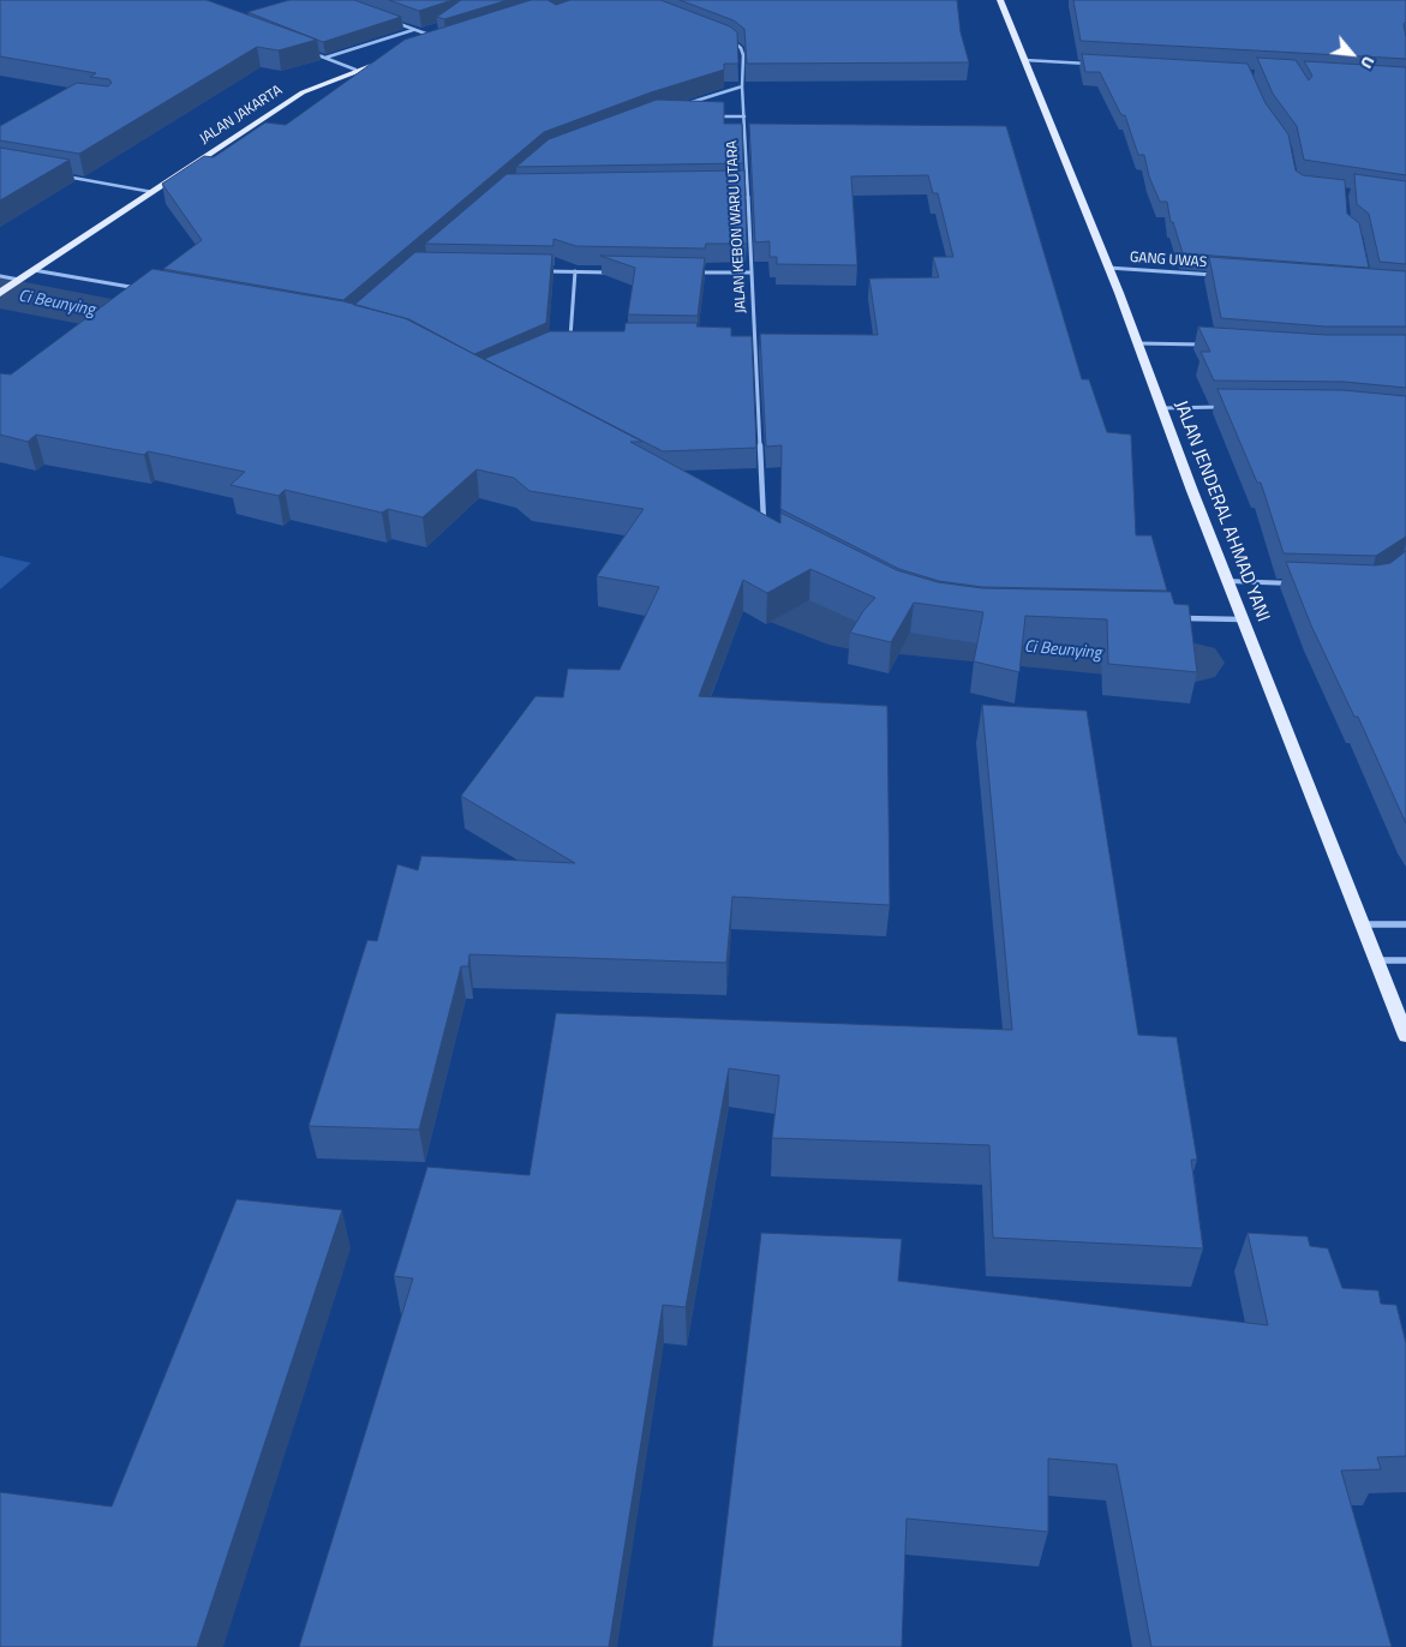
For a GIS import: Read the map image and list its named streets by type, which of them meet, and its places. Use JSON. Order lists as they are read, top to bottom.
{
  "streets": {
    "main road": ["JALAN JAKARTA", "JALAN JENDERAL AHMAD YANI"],
    "street": ["JALAN KEBON WARU UTARA", "GANG UWAS"]
  },
  "crossings": [
    ["GANG UWAS", "JALAN JENDERAL AHMAD YANI"]
  ],
  "water": ["Ci Beunying"],
  "north": "bottom right"
}
